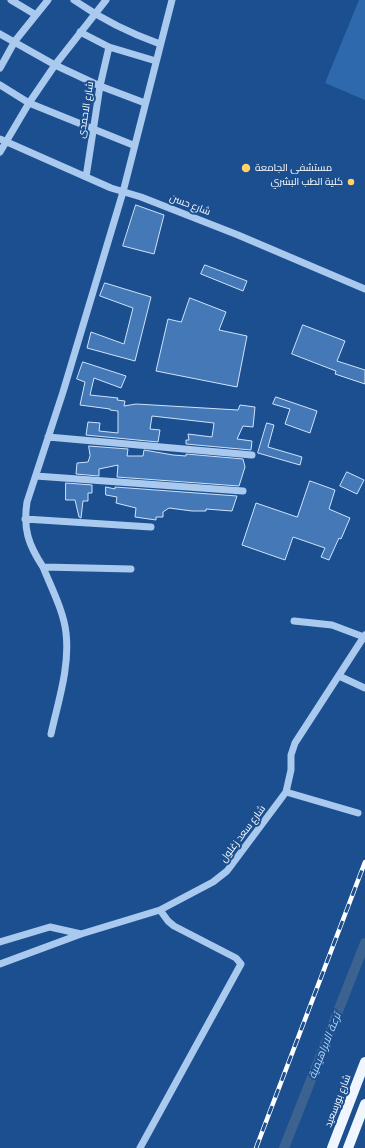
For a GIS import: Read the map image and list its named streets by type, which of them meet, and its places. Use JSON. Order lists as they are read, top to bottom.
{
  "streets": {
    "main road": ["شارع بورسعيد"],
    "street": ["شارع الاحمدى", "شارع حسن", "شارع سعد زغلول"]
  },
  "crossings": [
    ["شارع الاحمدى", "شارع حسن"]
  ],
  "water": ["ترعة الابراهيمية"],
  "places": ["مستشفى الجامعة", "كلية الطب البشري"]
}
